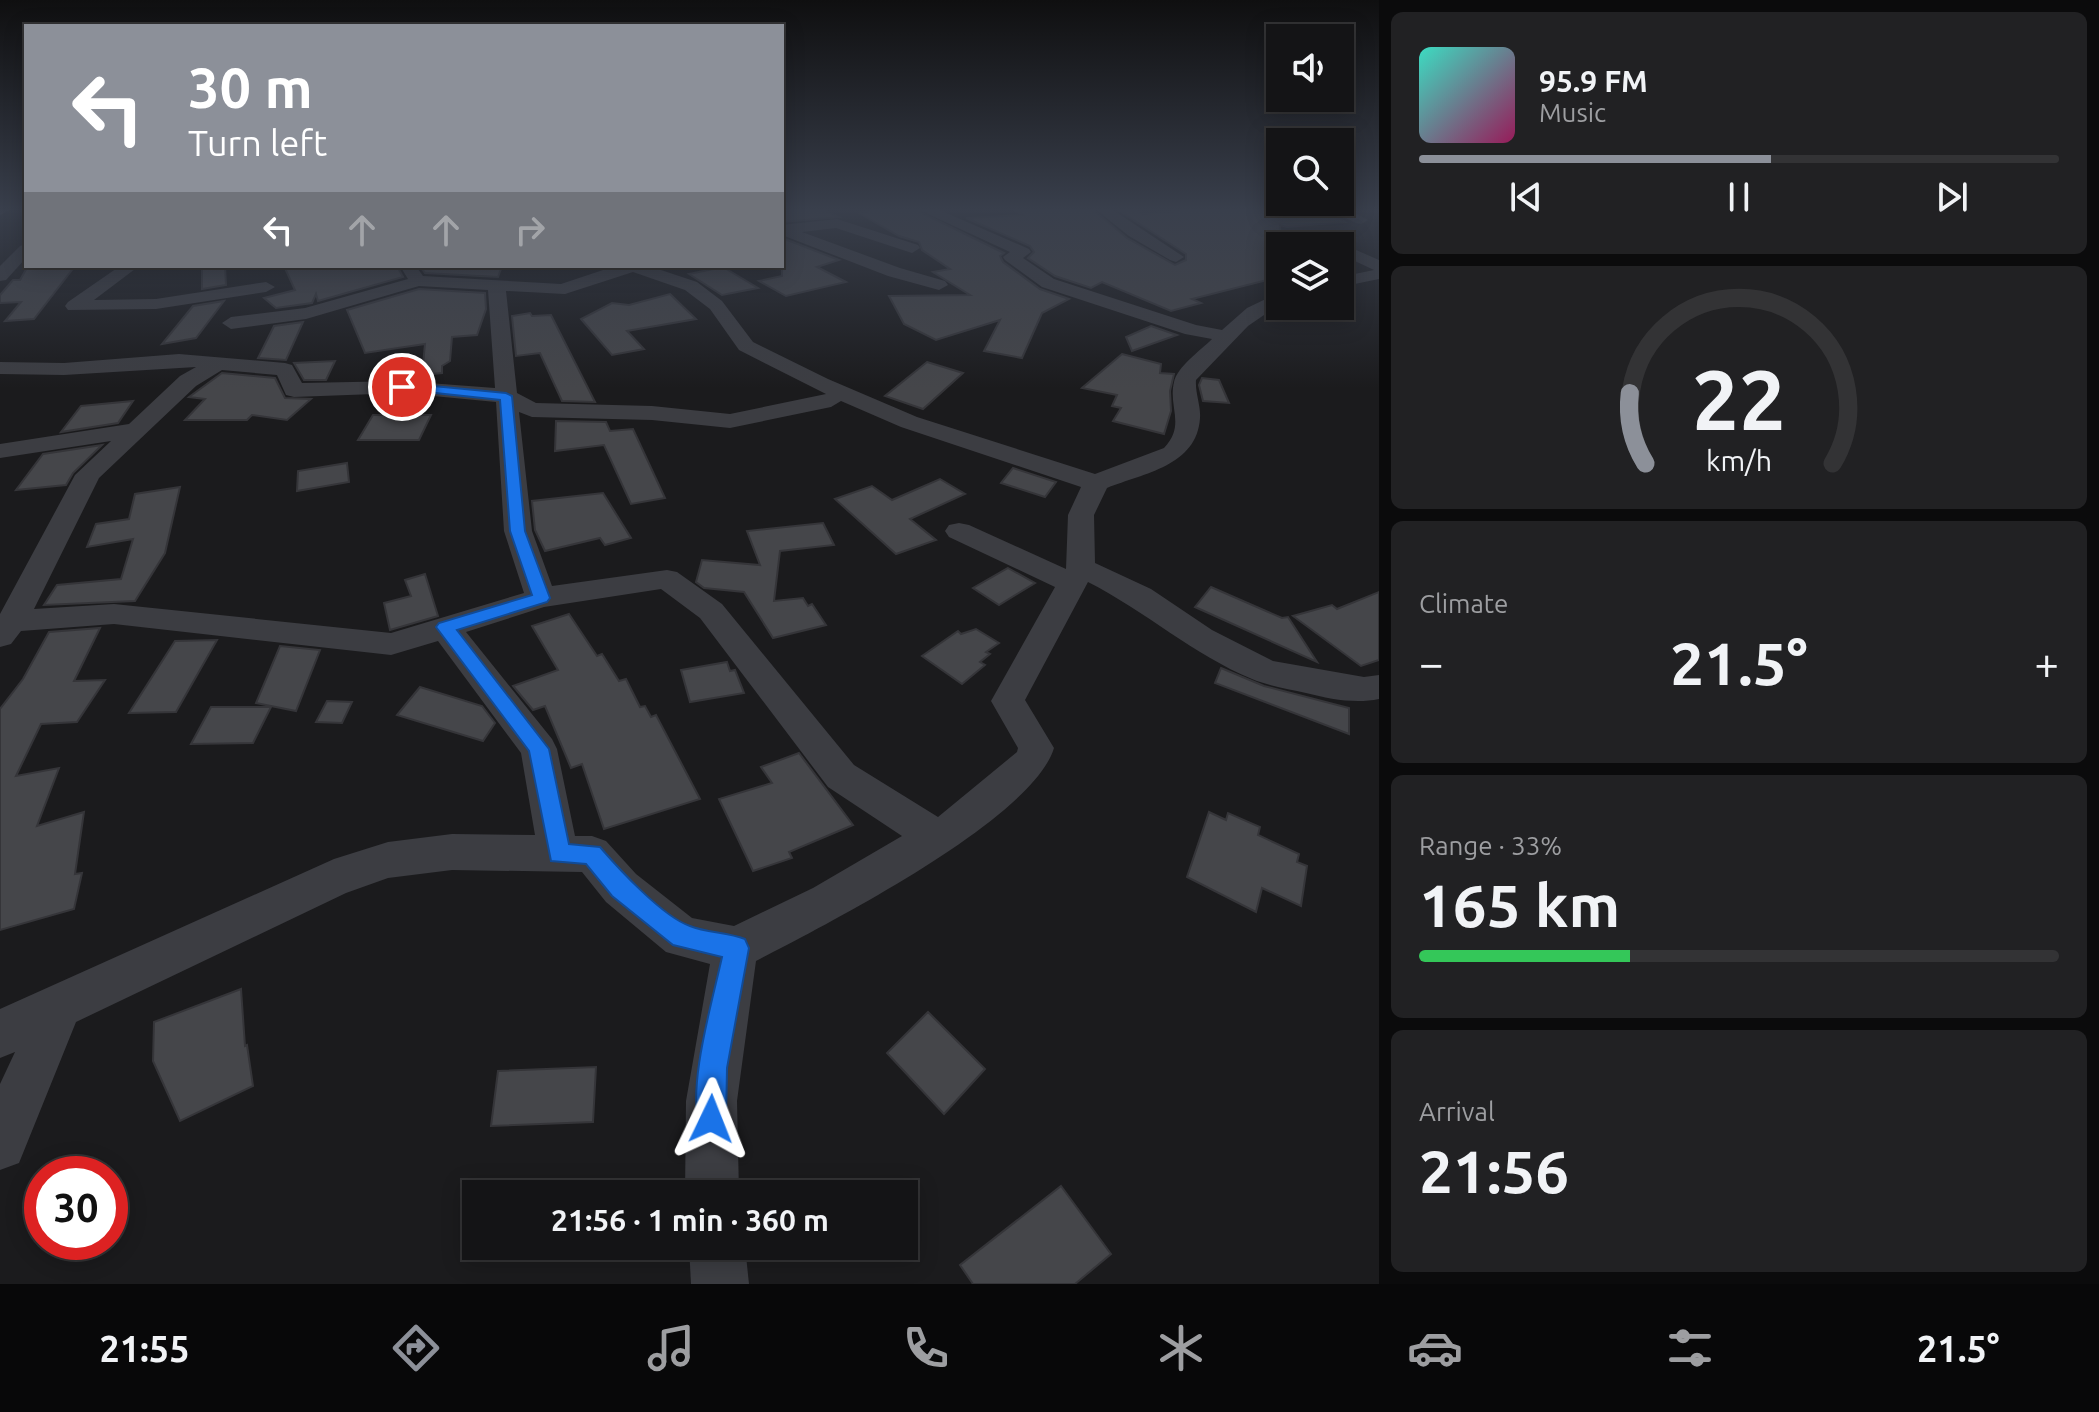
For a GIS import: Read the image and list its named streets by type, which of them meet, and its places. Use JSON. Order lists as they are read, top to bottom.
{
  "page": {
    "turn": ["30 m", "Turn left"],
    "song": ["95.9 FM", "Music"],
    "tile": [
      "Climate",
      ["Range · 33%", "165 km"],
      ["Arrival", "21:56"]
    ],
    "heat": ["−", "21.5°", "+"],
    "limit": "30",
    "trip": "21:56 · 1 min · 360 m",
    "tabs": ["21:55", "21.5°"],
    "gauge": ["22", "km/h"]
  }
}
